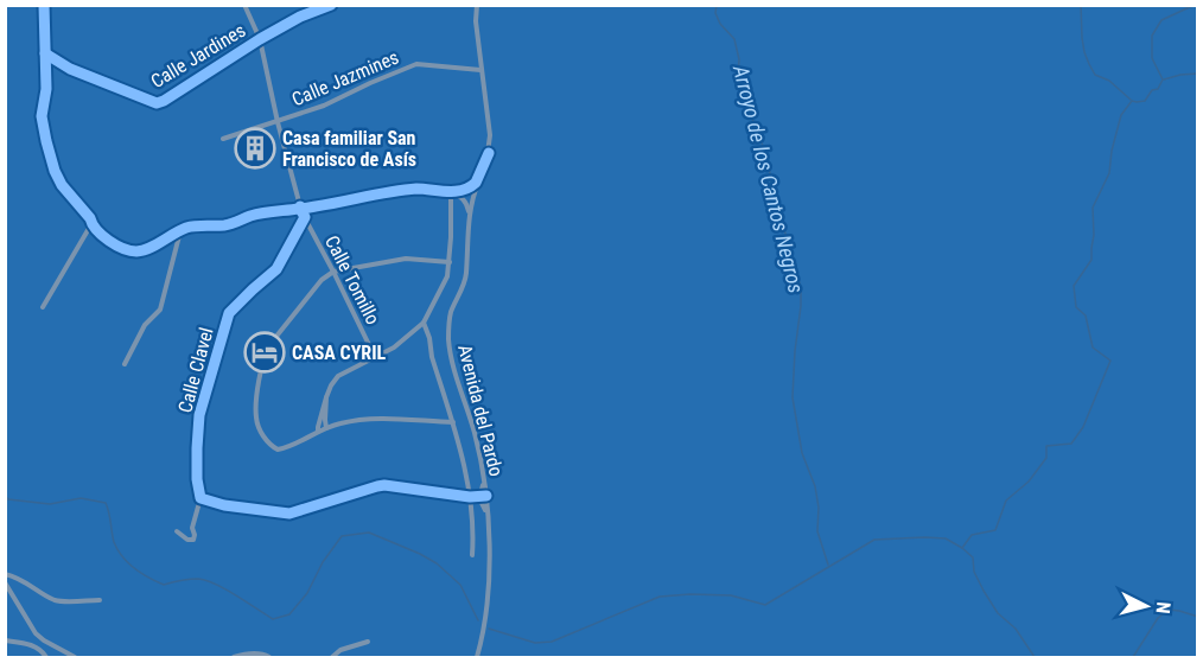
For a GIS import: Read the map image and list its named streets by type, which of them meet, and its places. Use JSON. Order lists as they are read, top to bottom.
{
  "streets": {
    "street": [
      "Calle Jardines",
      "Calle Jazmines",
      "Calle Tomillo",
      "Calle Clavel",
      "Avenida del Pardo"
    ]
  },
  "crossings": [
    ["Calle Jazmines", "Avenida del Pardo"],
    ["Calle Tomillo", "Calle Clavel"]
  ],
  "water": ["Arroyo de los Cantos Negros"],
  "places": {
    "building": ["Casa familiar San Francisco de Asís"],
    "hotel": ["CASA CYRIL"]
  },
  "north": "right"
}
